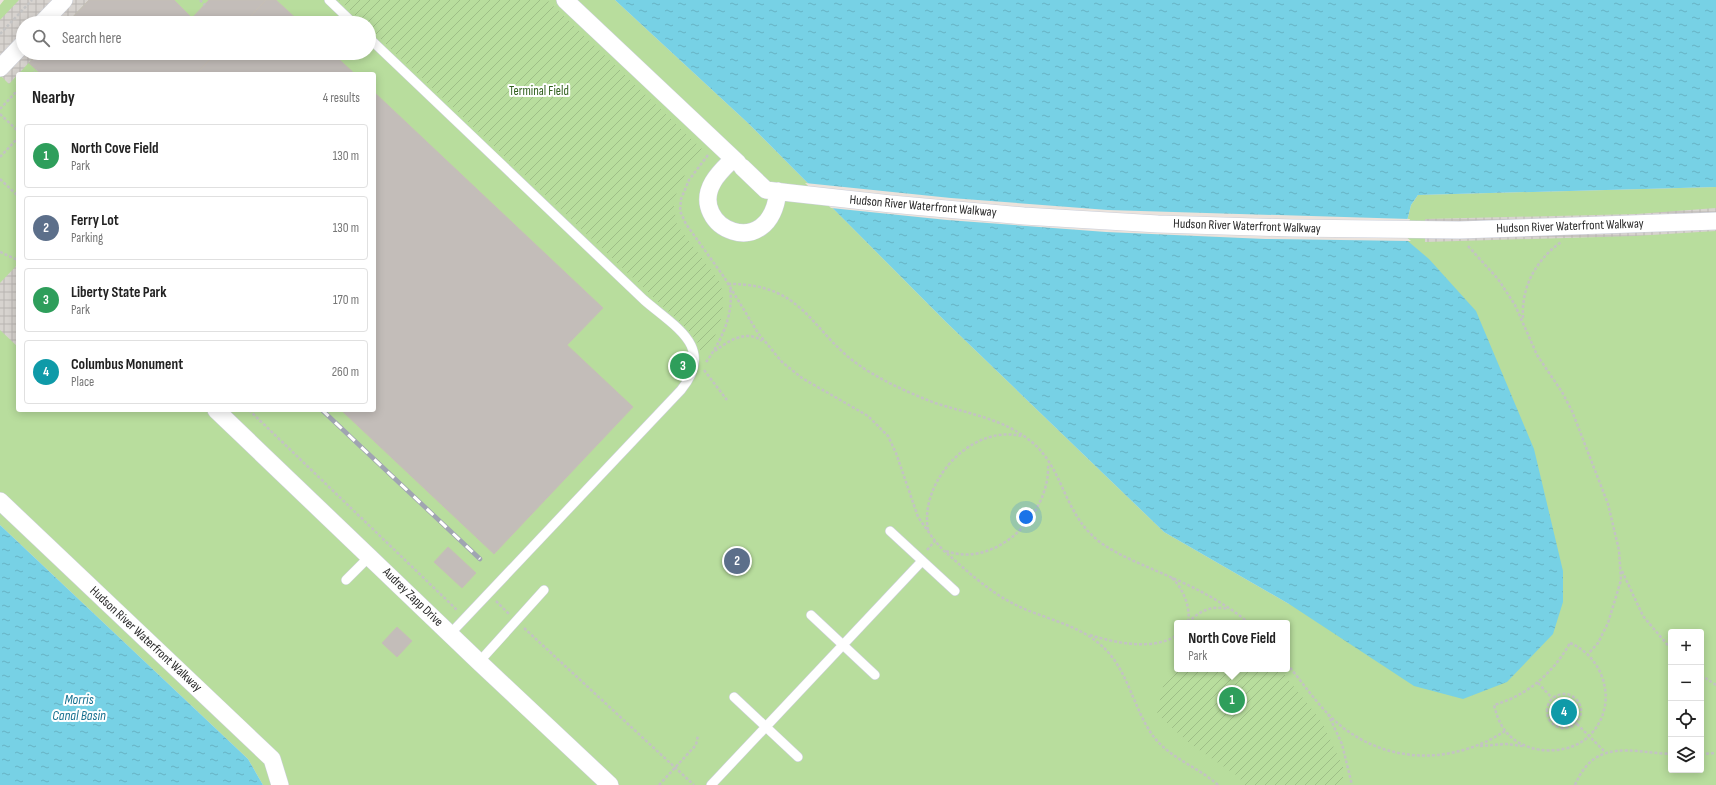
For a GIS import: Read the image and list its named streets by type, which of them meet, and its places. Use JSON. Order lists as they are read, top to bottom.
{
  "streets": {
    "street": ["Hudson River Waterfront Walkway", "Audrey Zapp Drive"]
  },
  "water": ["Morris Canal Basin"],
  "parks": ["Terminal Field"],
  "page": {
    "search": "Search here",
    "heading": ["Nearby", "4 results"],
    "list": [
      {
        "mark": "1",
        "name": "North Cove Field",
        "note": "Park",
        "value": "130 m"
      },
      {
        "mark": "2",
        "name": "Ferry Lot",
        "note": "Parking",
        "value": "130 m"
      },
      {
        "mark": "3",
        "name": "Liberty State Park",
        "note": "Park",
        "value": "170 m"
      },
      {
        "mark": "4",
        "name": "Columbus Monument",
        "note": "Place",
        "value": "260 m"
      }
    ],
    "pins": [
      "3",
      "2",
      "1",
      "4"
    ],
    "popup": ["North Cove Field", "Park"],
    "map_buttons": ["+", "−"]
  }
}
